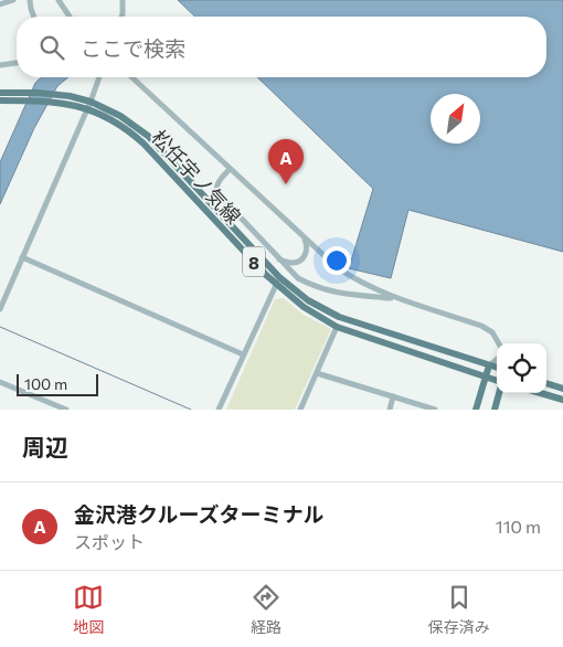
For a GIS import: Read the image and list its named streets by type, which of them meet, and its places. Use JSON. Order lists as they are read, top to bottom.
{
  "streets": {
    "main road": ["松任宇ノ気線", "8"]
  },
  "scale_bar": "100 m",
  "north": "top right",
  "page": {
    "search": "ここで検索",
    "pins": "A",
    "scale": "100 m",
    "heading": "周辺",
    "list": [
      {
        "mark": "A",
        "name": "金沢港クルーズターミナル",
        "note": "スポット",
        "value": "110 m"
      }
    ],
    "nav": ["地図", "経路", "保存済み"]
  }
}
